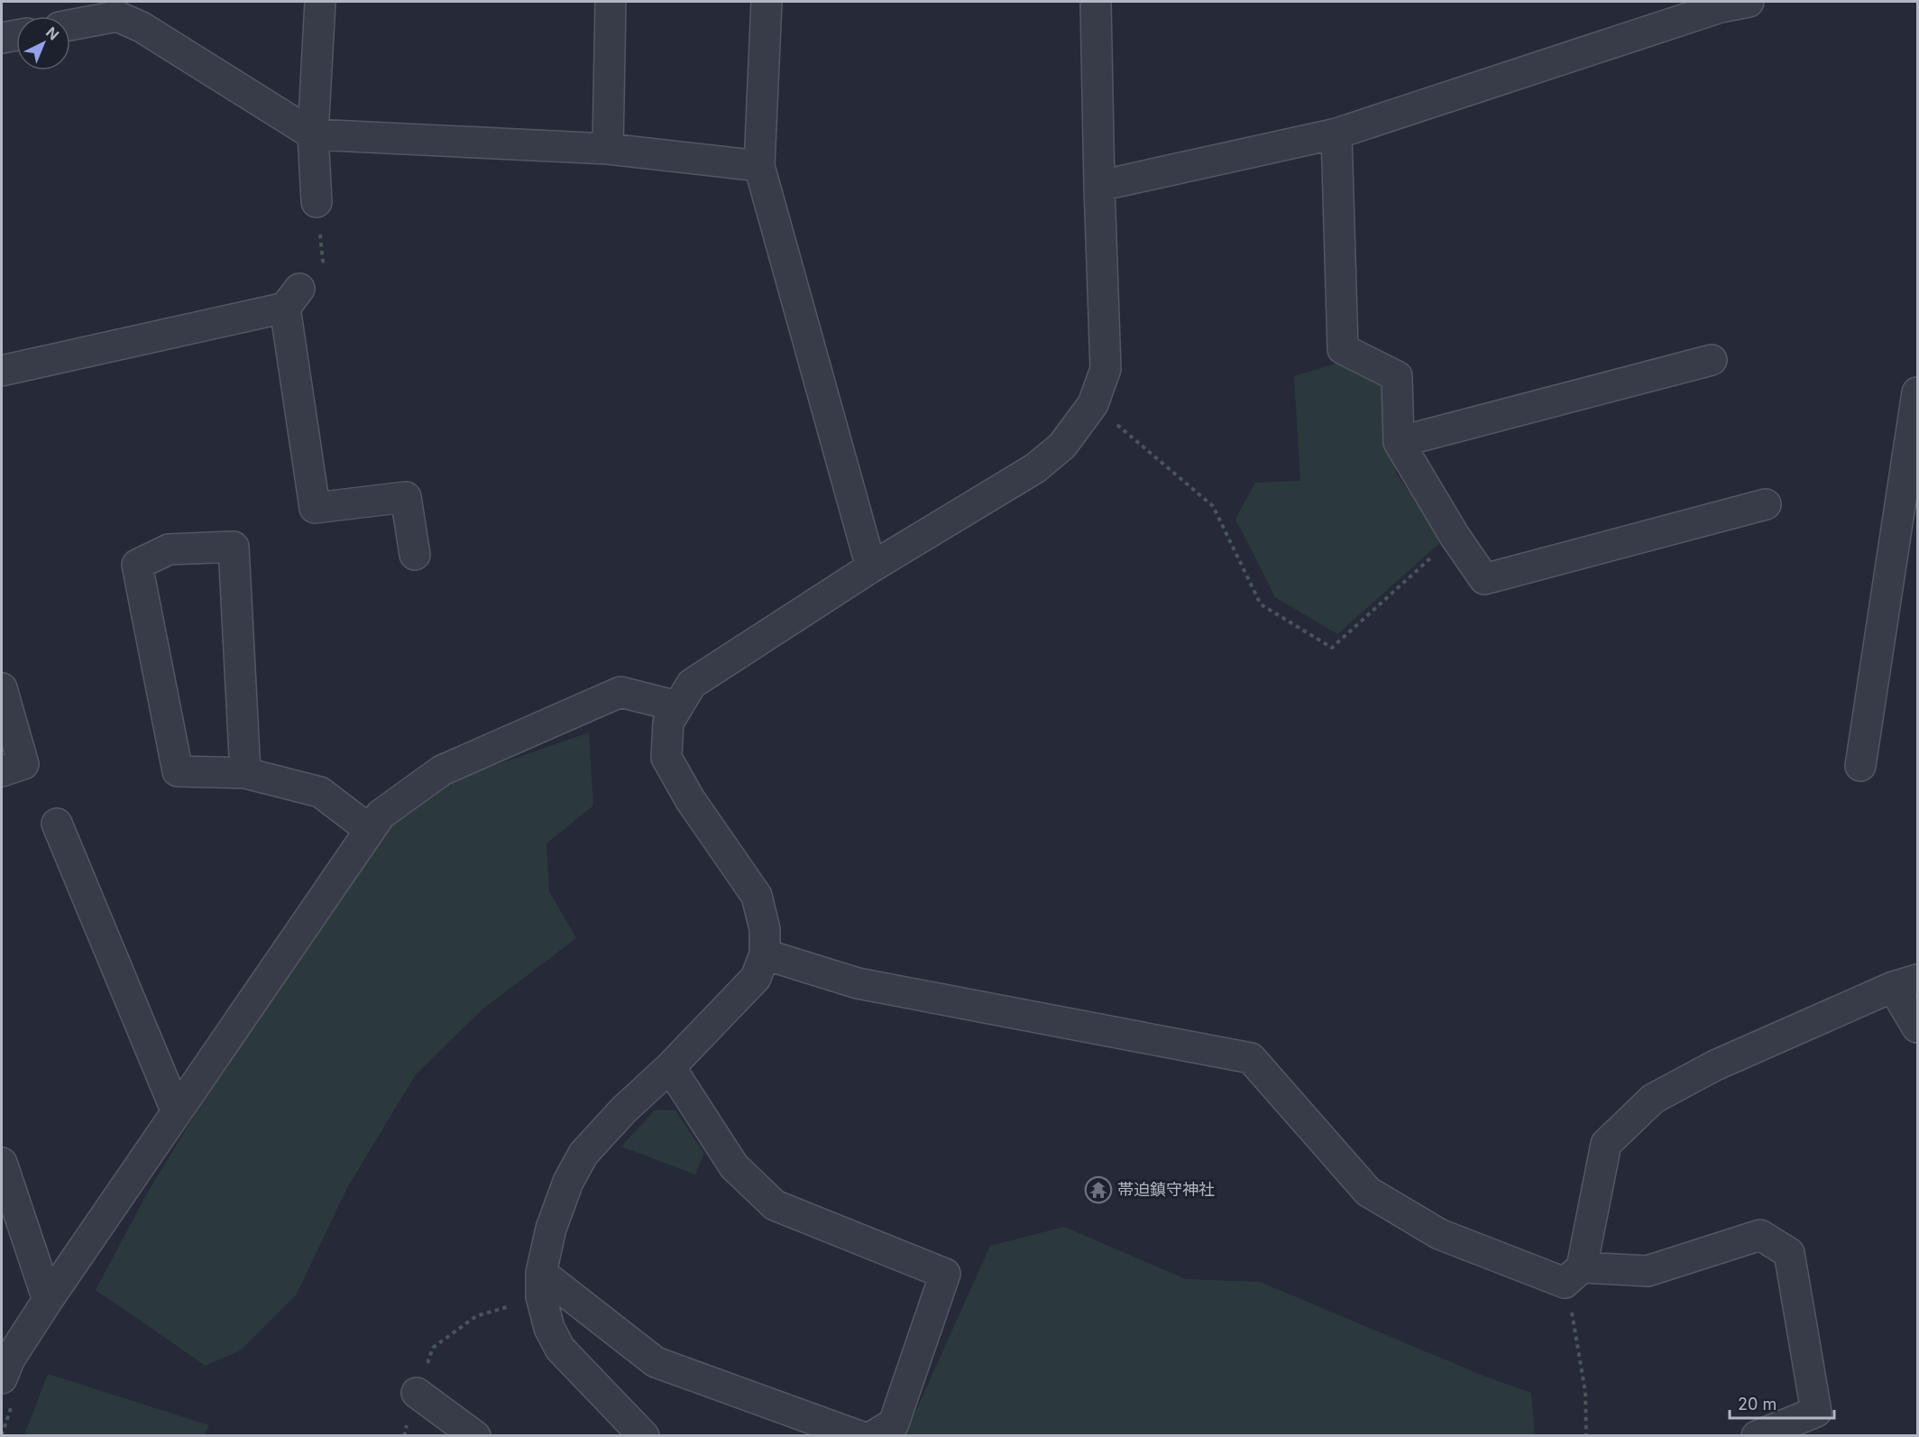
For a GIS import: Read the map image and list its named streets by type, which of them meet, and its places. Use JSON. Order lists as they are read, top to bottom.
{
  "places": {
    "temple": ["帯迫鎮守神社"]
  },
  "scale_bar": "20 m",
  "north": "top right"
}
